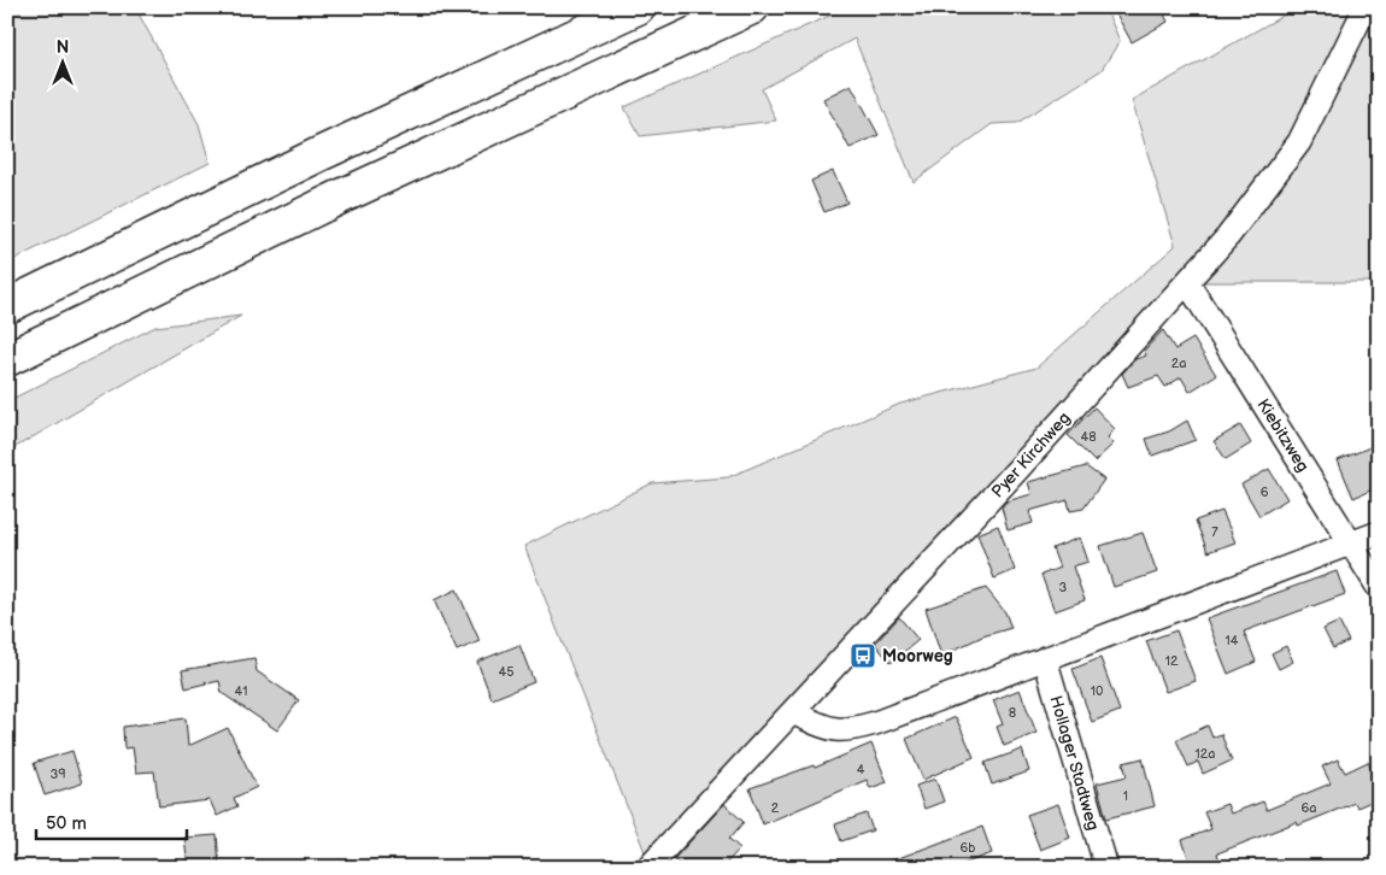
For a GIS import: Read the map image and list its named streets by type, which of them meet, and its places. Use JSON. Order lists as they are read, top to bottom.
{
  "streets": {
    "street": ["Kiebitzweg", "Pyer Kirchweg", "Hollager Stadtweg"]
  },
  "crossings": [
    ["Kiebitzweg", "Pyer Kirchweg"]
  ],
  "places": {
    "bus stop": ["Moorweg"]
  },
  "house_numbers": [
    "2a",
    "48",
    "6",
    "7",
    "3",
    "14",
    "12",
    "45",
    "41",
    "10",
    "8",
    "12a",
    "4",
    "39",
    "1",
    "2",
    "6a",
    "6b"
  ],
  "scale_bar": "50 m",
  "north": "top"
}
